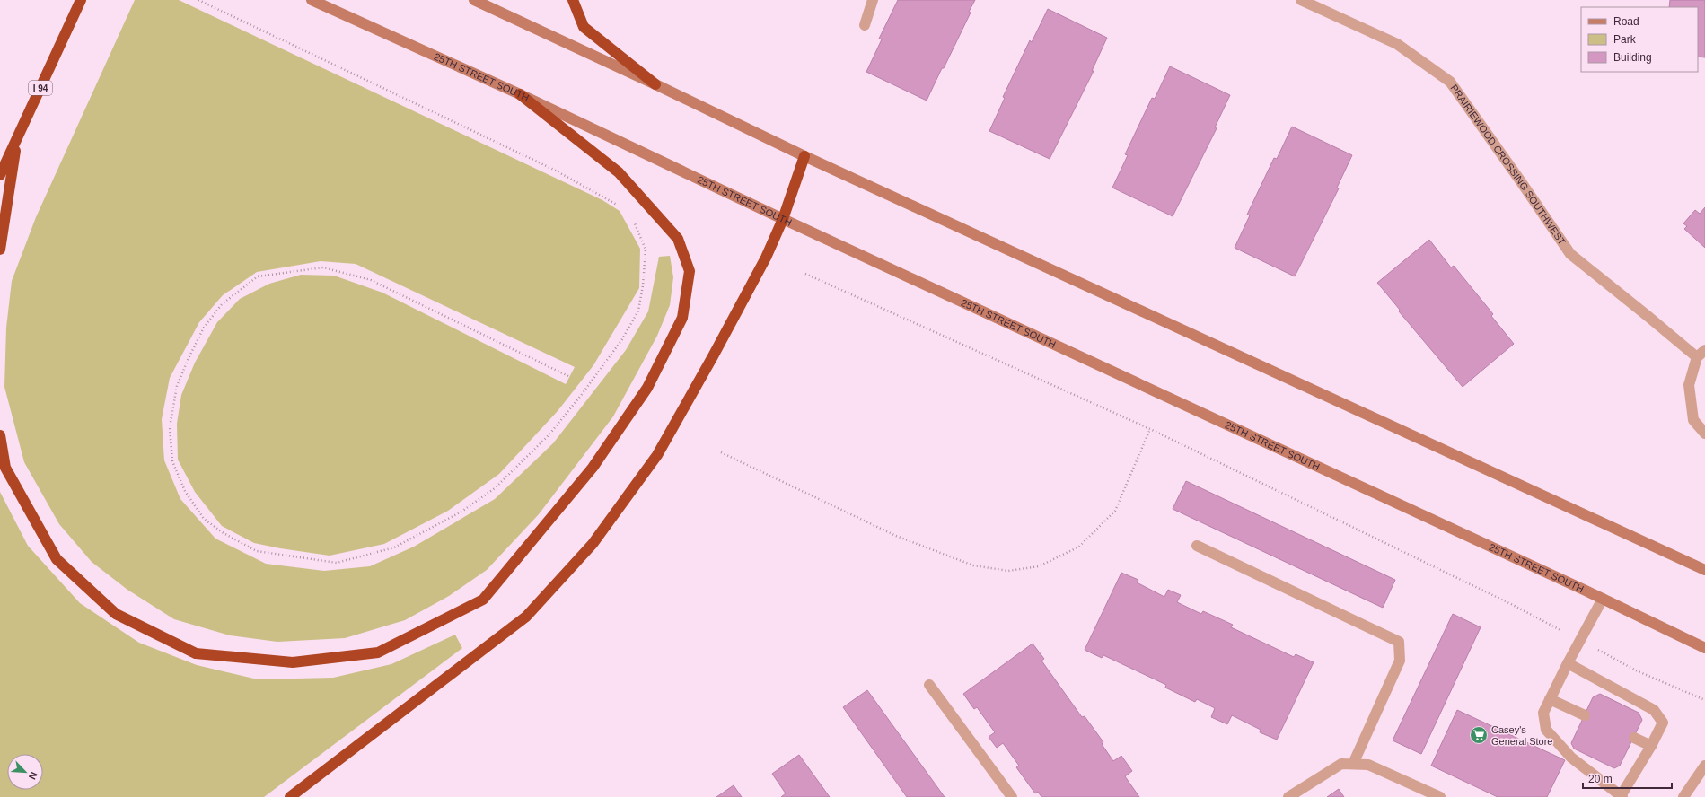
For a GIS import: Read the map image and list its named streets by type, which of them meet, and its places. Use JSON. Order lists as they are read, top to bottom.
{
  "streets": {
    "highway": ["I 94"],
    "main road": ["25TH STREET SOUTH"],
    "street": ["PRAIRIEWOOD CROSSING SOUTHWEST"]
  },
  "places": {
    "supermarket": ["Casey's General Store"]
  },
  "legend": ["Road", "Park", "Building"],
  "scale_bar": "20 m",
  "north": "bottom right"
}
